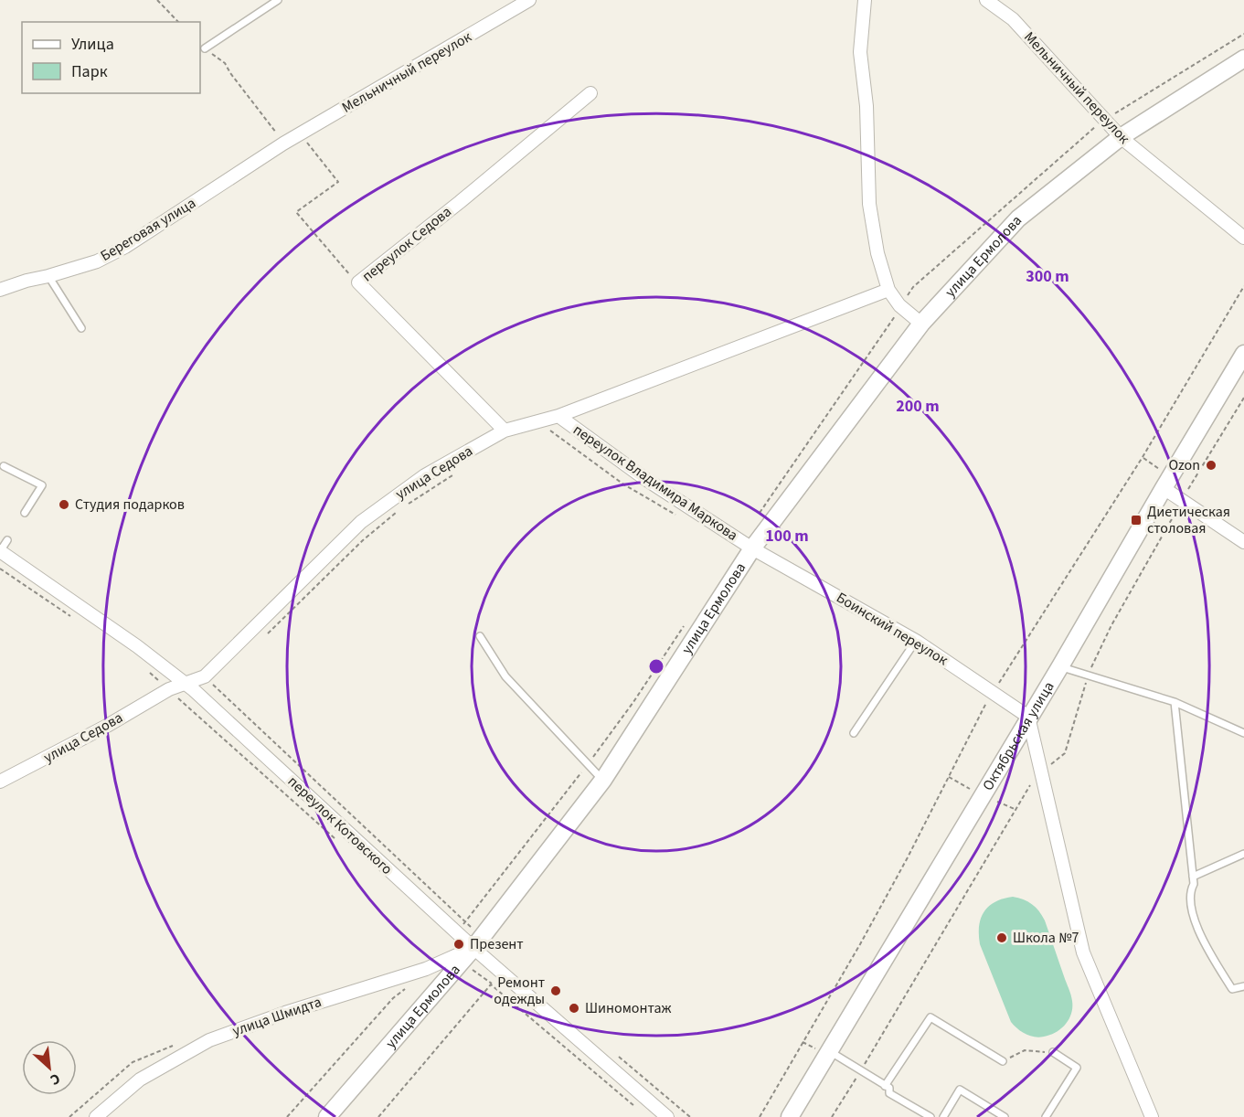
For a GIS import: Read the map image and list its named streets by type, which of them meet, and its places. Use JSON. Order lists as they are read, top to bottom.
{
  "streets": {
    "street": [
      "Мельничный переулок",
      "Береговая улица",
      "переулок Седова",
      "улица Ермолова",
      "улица Седова",
      "переулок Владимира Маркова",
      "Боинский переулок",
      "Октябрьская улица",
      "переулок Котовского",
      "улица Шмидта"
    ]
  },
  "crossings": [
    ["Мельничный переулок", "Береговая улица"],
    ["Мельничный переулок", "улица Ермолова"],
    ["переулок Седова", "улица Седова"],
    ["улица Ермолова", "переулок Владимира Маркова"],
    ["улица Ермолова", "Боинский переулок"],
    ["улица Ермолова", "переулок Котовского"],
    ["улица Ермолова", "улица Шмидта"],
    ["улица Седова", "переулок Владимира Маркова"],
    ["улица Седова", "переулок Котовского"],
    ["переулок Владимира Маркова", "Боинский переулок"],
    ["Боинский переулок", "Октябрьская улица"],
    ["переулок Котовского", "улица Шмидта"]
  ],
  "places": {
    "other": [
      "Ozon",
      "Студия подарков",
      "Школа №7",
      "Презент",
      "Ремонт одежды",
      "Шиномонтаж"
    ],
    "transit": ["Диетическая столовая"]
  },
  "legend": ["Улица", "Парк"],
  "north": "bottom right",
  "rings": ["300 m", "200 m", "100 m"]
}
